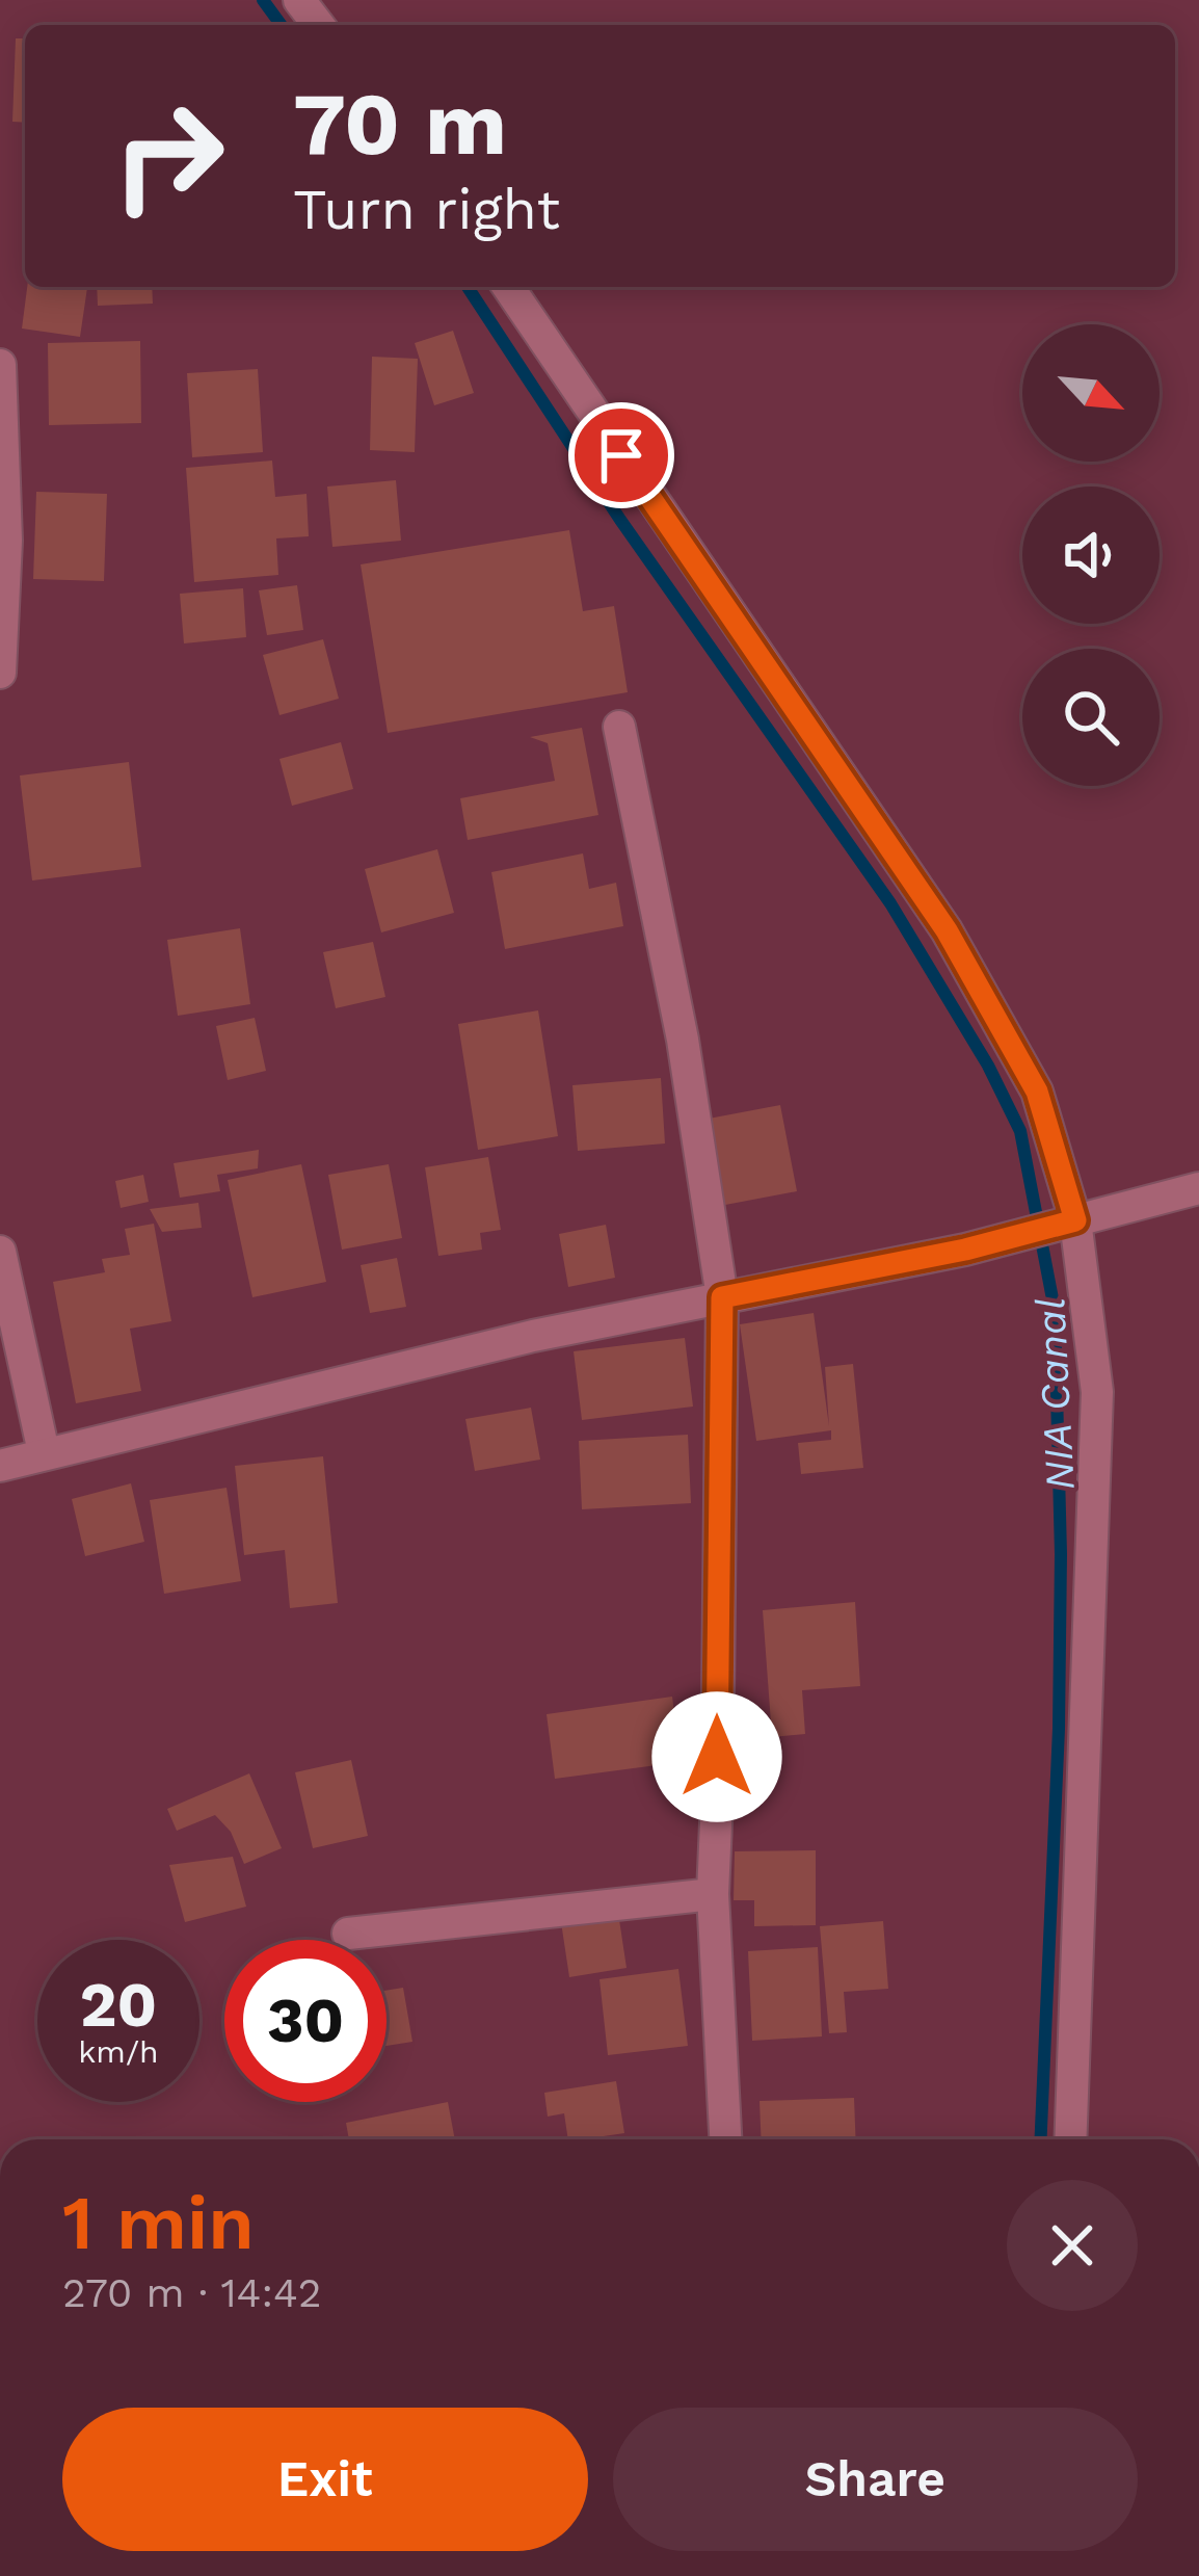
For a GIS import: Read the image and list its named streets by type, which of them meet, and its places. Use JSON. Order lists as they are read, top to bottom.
{
  "water": ["NIA Canal"],
  "north": "bottom right",
  "page": {
    "turn": ["70 m", "Turn right"],
    "speed": "20 km/h",
    "limit": "30",
    "heading": ["1 min", "270 m · 14:42"],
    "buttons": ["Exit", "Share"]
  }
}
